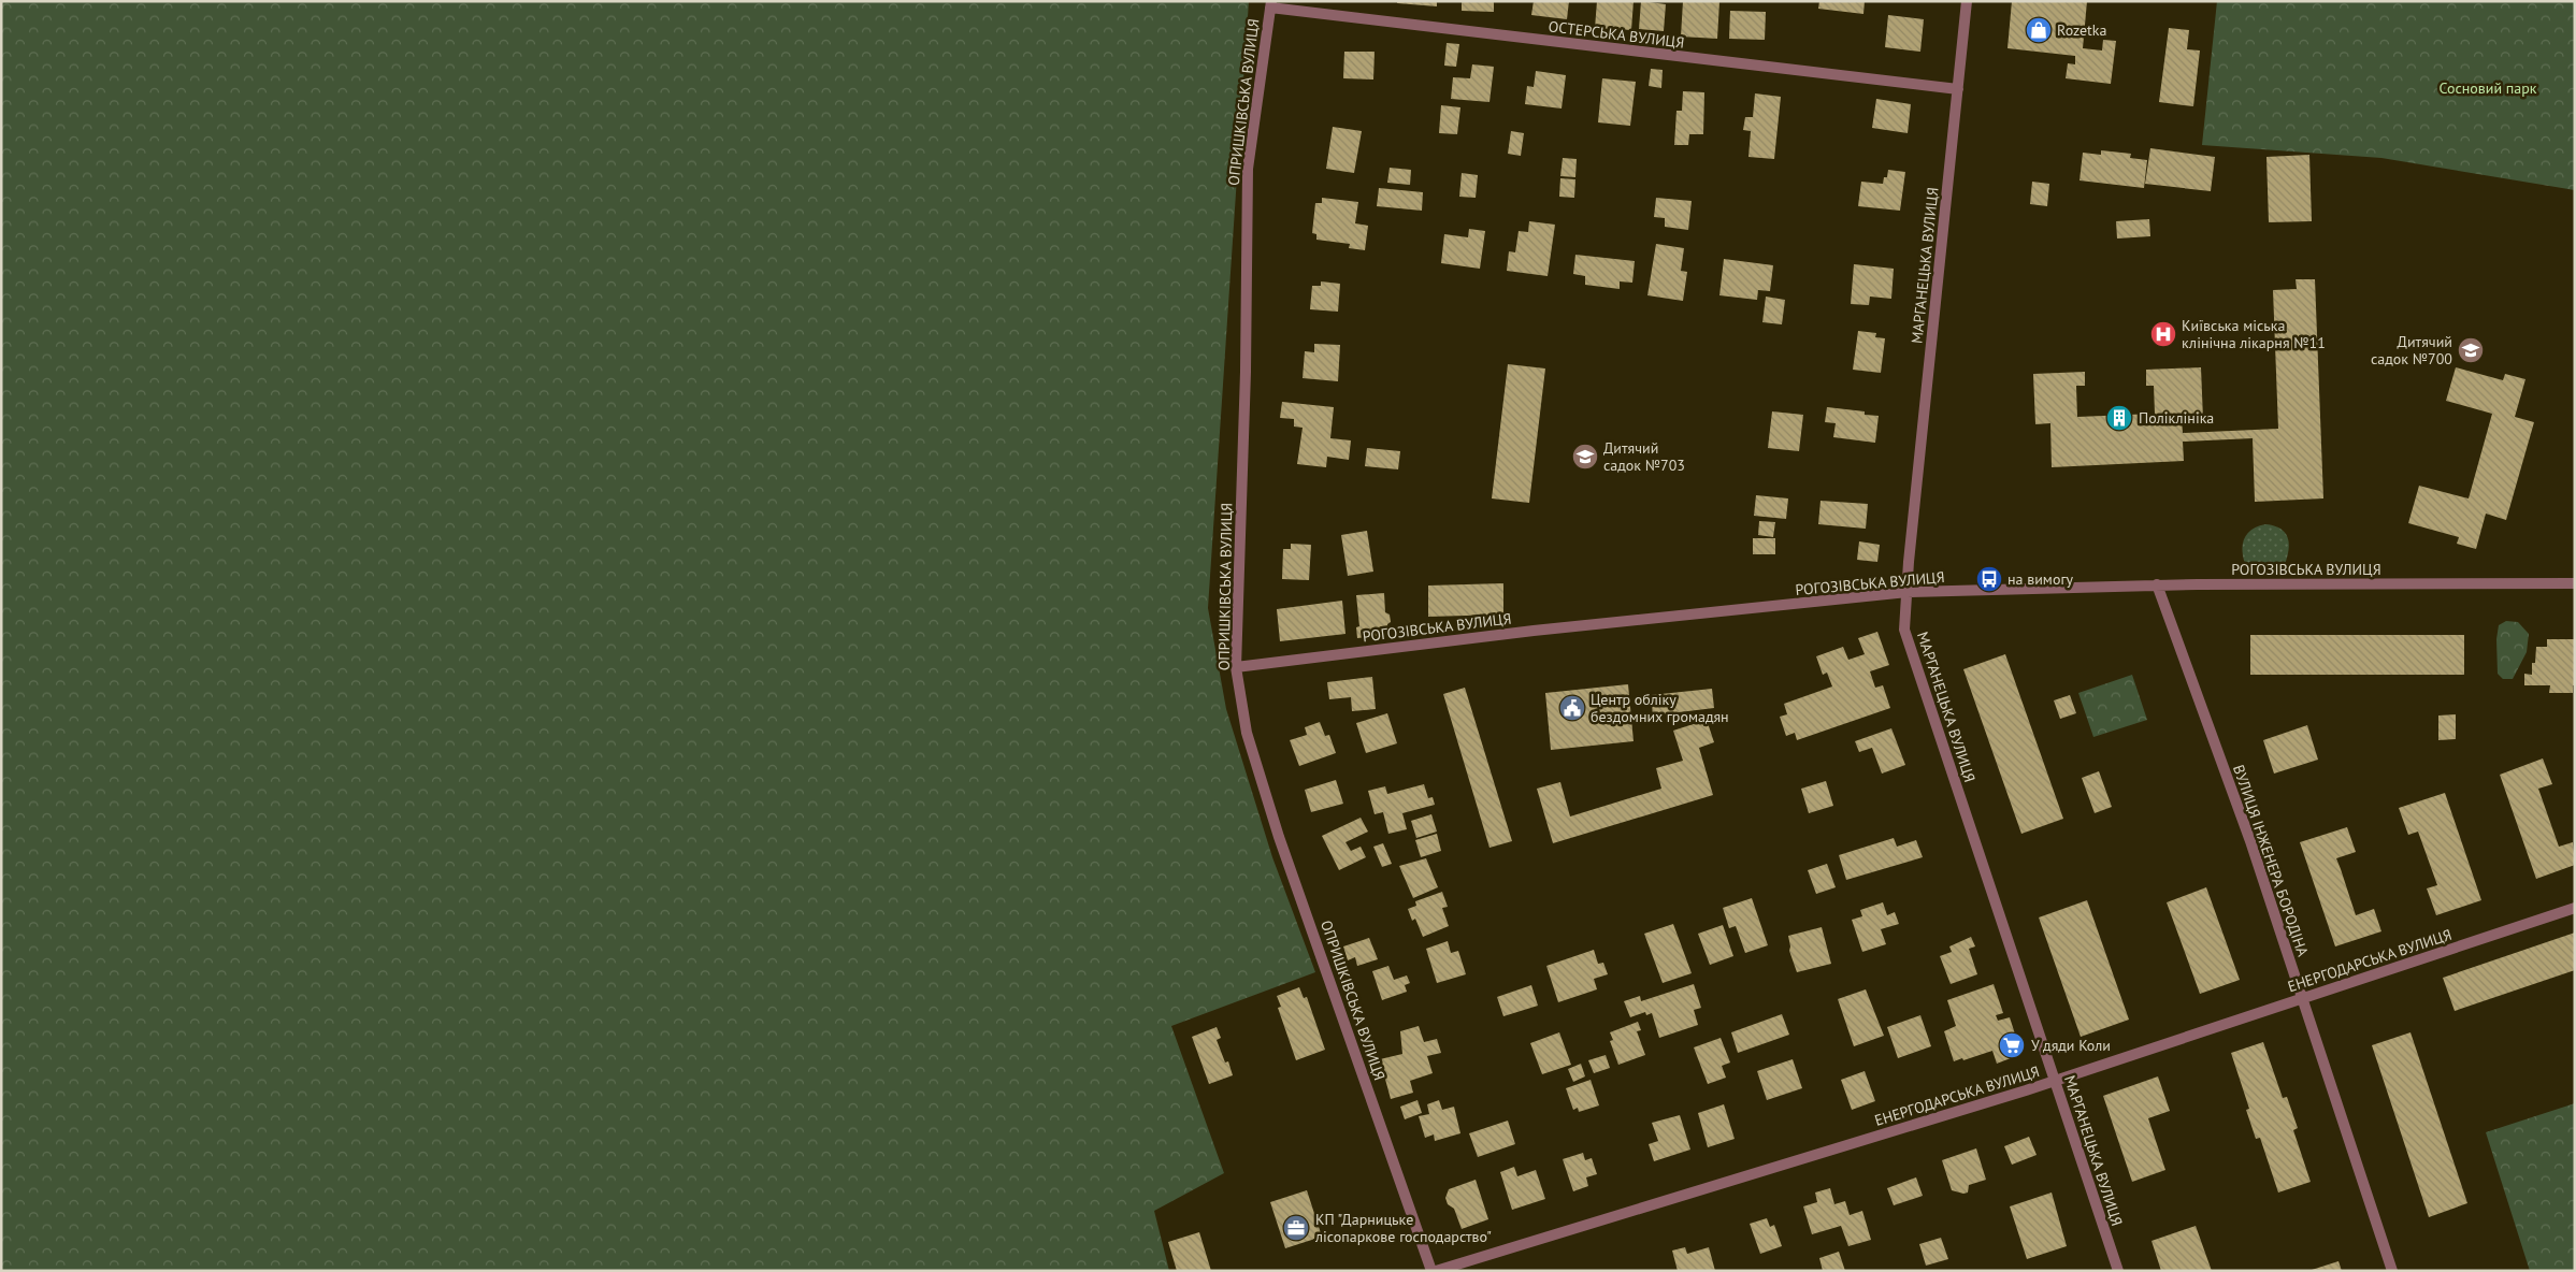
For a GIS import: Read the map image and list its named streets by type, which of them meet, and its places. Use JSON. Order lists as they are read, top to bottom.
{
  "streets": {
    "street": [
      "ОСТЕРСЬКА ВУЛИЦЯ",
      "ОПРИШКІВСЬКА ВУЛИЦЯ",
      "МАРГАНЕЦЬКА ВУЛИЦЯ",
      "РОГОЗІВСЬКА ВУЛИЦЯ",
      "ВУЛИЦЯ ІНЖЕНЕРА БОРОДІНА",
      "ЕНЕРГОДАРСЬКА ВУЛИЦЯ"
    ]
  },
  "crossings": [
    ["ОСТЕРСЬКА ВУЛИЦЯ", "ОПРИШКІВСЬКА ВУЛИЦЯ"],
    ["ОСТЕРСЬКА ВУЛИЦЯ", "МАРГАНЕЦЬКА ВУЛИЦЯ"],
    ["ОПРИШКІВСЬКА ВУЛИЦЯ", "РОГОЗІВСЬКА ВУЛИЦЯ"],
    ["МАРГАНЕЦЬКА ВУЛИЦЯ", "РОГОЗІВСЬКА ВУЛИЦЯ"],
    ["МАРГАНЕЦЬКА ВУЛИЦЯ", "ЕНЕРГОДАРСЬКА ВУЛИЦЯ"],
    ["РОГОЗІВСЬКА ВУЛИЦЯ", "ВУЛИЦЯ ІНЖЕНЕРА БОРОДІНА"],
    ["ВУЛИЦЯ ІНЖЕНЕРА БОРОДІНА", "ЕНЕРГОДАРСЬКА ВУЛИЦЯ"]
  ],
  "parks": ["Сосновий парк"],
  "places": {
    "shop": ["Rozetka"],
    "hospital": ["Київська міська клінічна лікарня №11"],
    "school or university": ["Дитячий садок №700", "Дитячий садок №703"],
    "building": ["Поліклініка"],
    "bus stop": ["на вимогу"],
    "public building": ["Центр обліку бездомних громадян"],
    "supermarket": ["У дяди Коли"],
    "office": ["КП \"Дарницьке лісопаркове господарство\""]
  }
}
